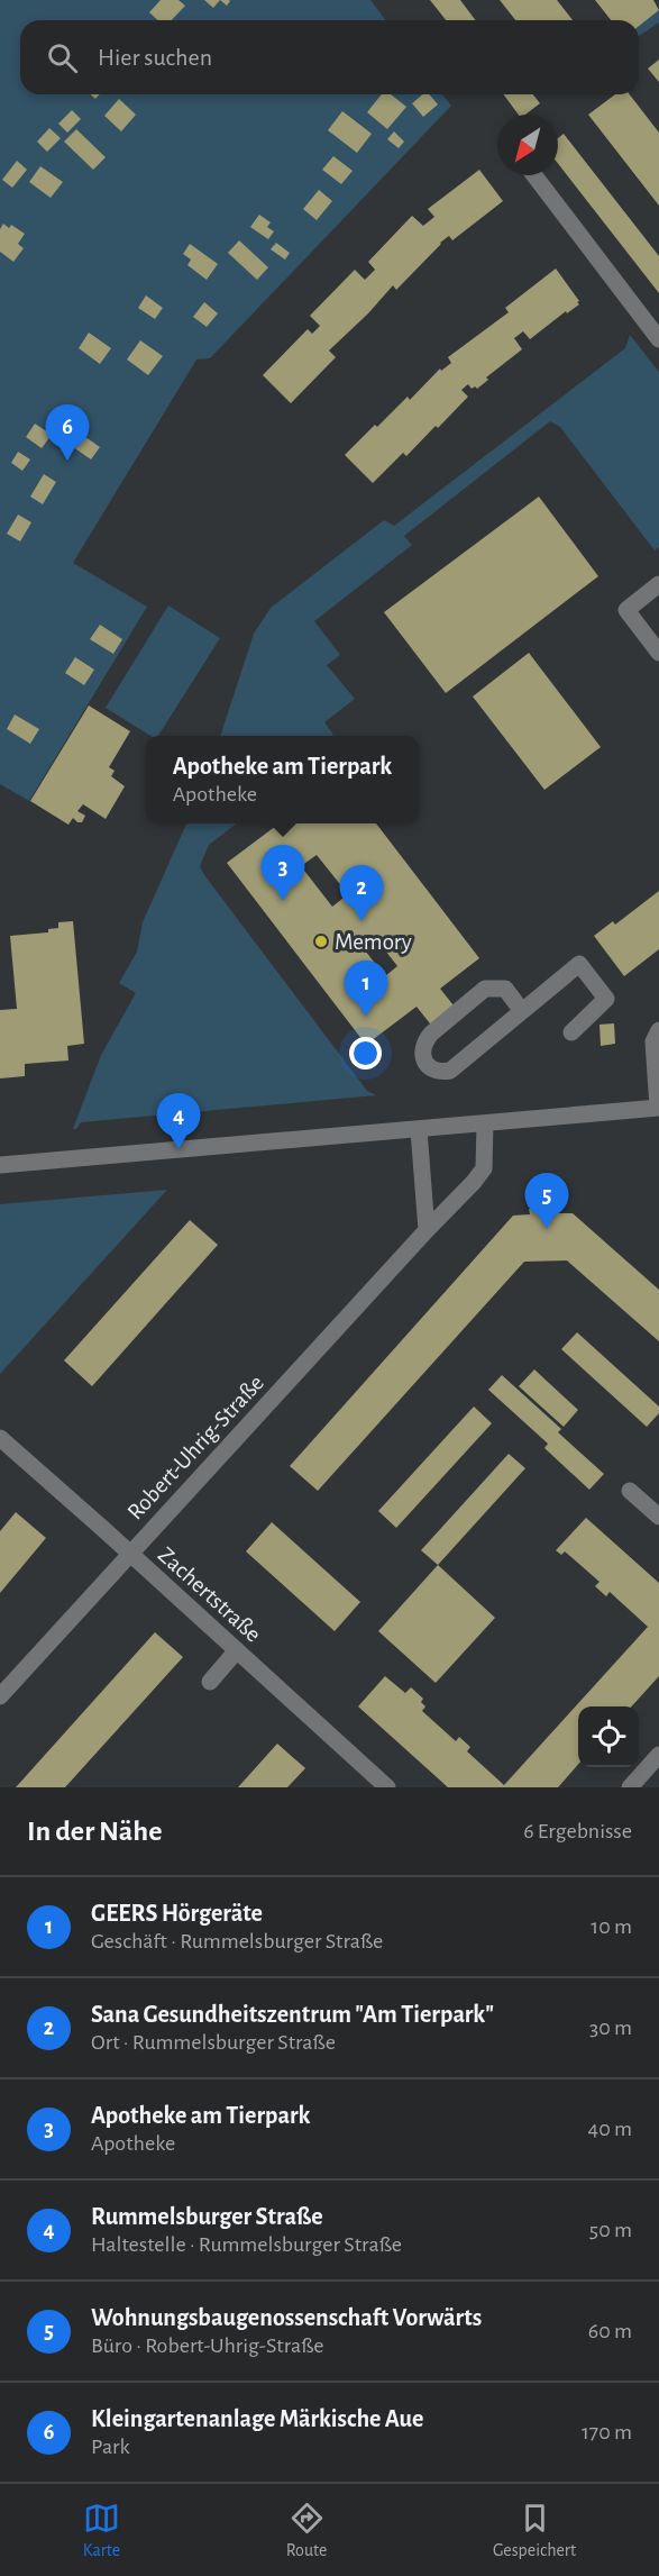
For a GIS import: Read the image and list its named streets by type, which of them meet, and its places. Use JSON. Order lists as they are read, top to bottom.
{
  "streets": {
    "street": ["Robert-Uhrig-Straße", "Zachertstraße"]
  },
  "crossings": [
    ["Robert-Uhrig-Straße", "Zachertstraße"]
  ],
  "places": ["Memory"],
  "north": "bottom left",
  "page": {
    "search": "Hier suchen",
    "pins": [
      "6",
      "3",
      "2",
      "1",
      "4",
      "5"
    ],
    "popup": ["Apotheke am Tierpark", "Apotheke"],
    "heading": ["In der Nähe", "6 Ergebnisse"],
    "list": [
      {
        "mark": "1",
        "name": "GEERS Hörgeräte",
        "note": "Geschäft · Rummelsburger Straße",
        "value": "10 m"
      },
      {
        "mark": "2",
        "name": "Sana Gesundheitszentrum \"Am Tierpark\"",
        "note": "Ort · Rummelsburger Straße",
        "value": "30 m"
      },
      {
        "mark": "3",
        "name": "Apotheke am Tierpark",
        "note": "Apotheke",
        "value": "40 m"
      },
      {
        "mark": "4",
        "name": "Rummelsburger Straße",
        "note": "Haltestelle · Rummelsburger Straße",
        "value": "50 m"
      },
      {
        "mark": "5",
        "name": "Wohnungsbaugenossenschaft Vorwärts",
        "note": "Büro · Robert-Uhrig-Straße",
        "value": "60 m"
      },
      {
        "mark": "6",
        "name": "Kleingartenanlage Märkische Aue",
        "note": "Park",
        "value": "170 m"
      }
    ],
    "nav": ["Karte", "Route", "Gespeichert"]
  }
}
